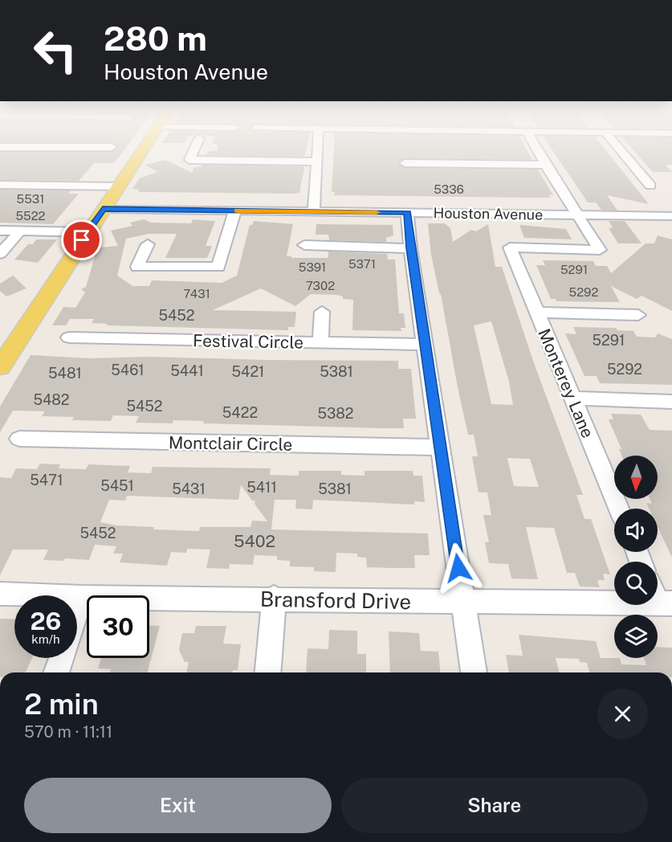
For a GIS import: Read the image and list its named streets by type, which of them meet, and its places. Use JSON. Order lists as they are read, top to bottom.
{
  "streets": {
    "street": [
      "Houston Avenue",
      "Festival Circle",
      "Monterey Lane",
      "Montclair Circle",
      "Bransford Drive"
    ]
  },
  "crossings": [
    ["Houston Avenue", "Monterey Lane"]
  ],
  "house_numbers": [
    "5336",
    "5531",
    "5522",
    "5371",
    "5391",
    "5291",
    "7302",
    "5292",
    "7431",
    "5452",
    "5291",
    "5292",
    "5461",
    "5441",
    "5421",
    "5381",
    "5481",
    "5482",
    "5452",
    "5422",
    "5382",
    "5471",
    "5451",
    "5411",
    "5431",
    "5381",
    "5452",
    "5402"
  ],
  "north": "bottom",
  "page": {
    "turn": ["280 m", "Houston Avenue"],
    "speed": "26 km/h",
    "limit": "30",
    "heading": ["2 min", "570 m · 11:11"],
    "buttons": ["Exit", "Share"]
  }
}
